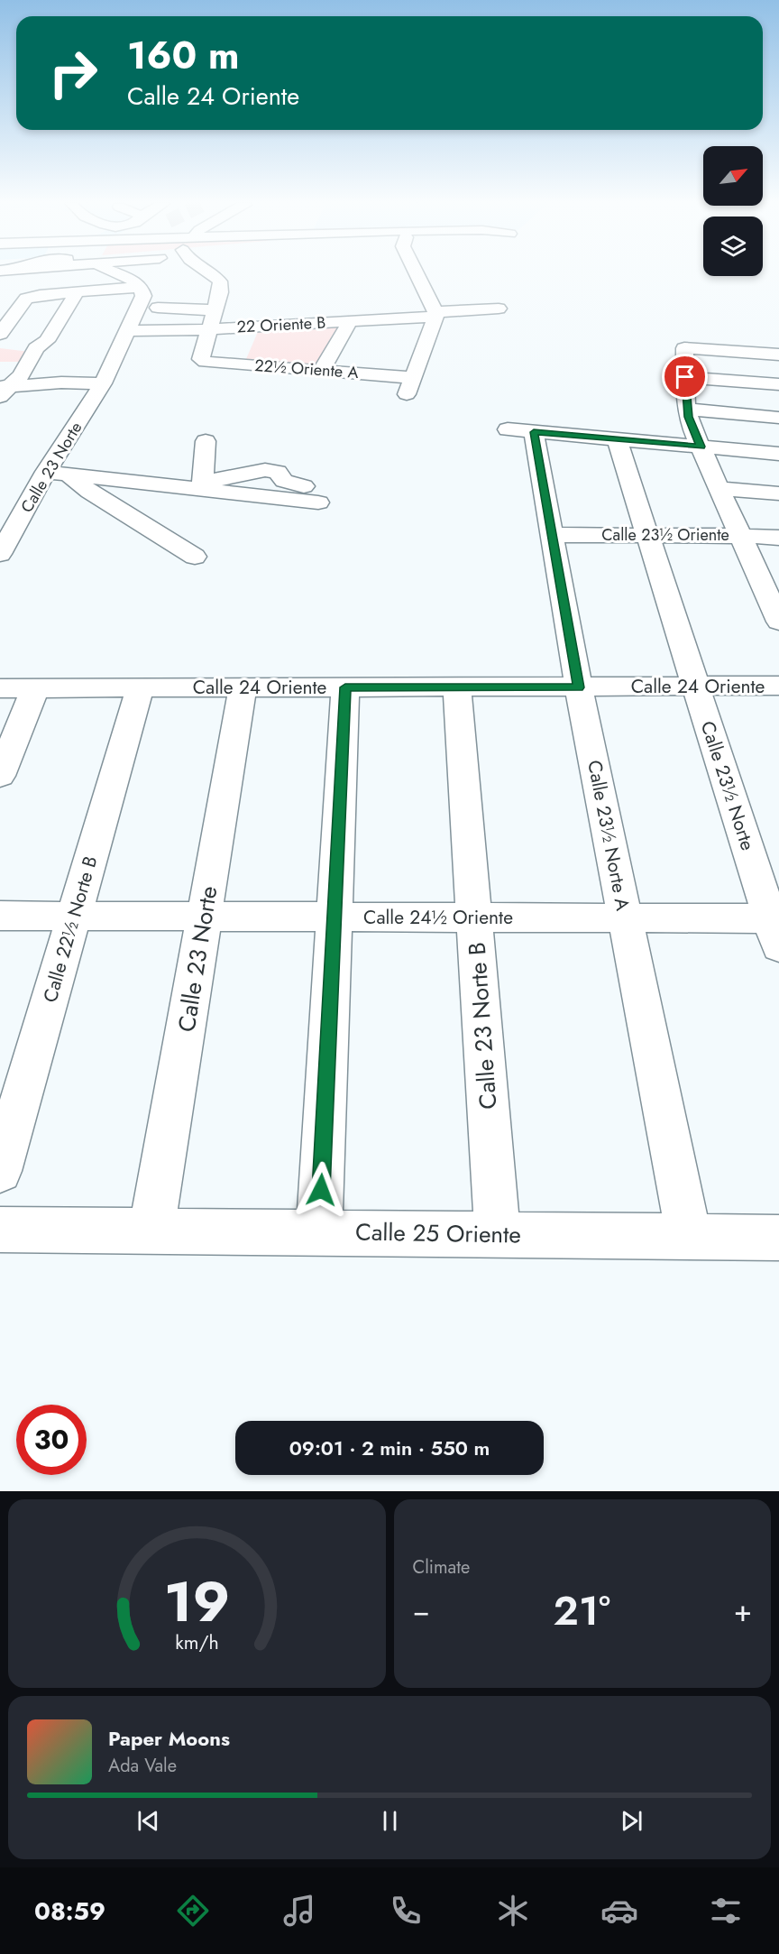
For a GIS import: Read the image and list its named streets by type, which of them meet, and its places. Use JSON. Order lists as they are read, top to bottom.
{
  "streets": {
    "street": [
      "22 Oriente B",
      "22½ Oriente A",
      "Calle 23 Norte",
      "Calle 23½ Oriente",
      "Calle 24 Oriente",
      "Calle 23½ Norte",
      "Calle 23½ Norte A",
      "Calle 24½ Oriente",
      "Calle 22½ Norte B",
      "Calle 23 Norte B",
      "Calle 25 Oriente"
    ]
  },
  "crossings": [
    ["22 Oriente B", "22½ Oriente A"],
    ["22 Oriente B", "Calle 23 Norte"],
    ["Calle 23 Norte", "Calle 24 Oriente"],
    ["Calle 23 Norte", "Calle 24½ Oriente"],
    ["Calle 23 Norte", "Calle 25 Oriente"],
    ["Calle 23½ Oriente", "Calle 23½ Norte"],
    ["Calle 23½ Oriente", "Calle 23½ Norte A"],
    ["Calle 24 Oriente", "Calle 23½ Norte"],
    ["Calle 24 Oriente", "Calle 23½ Norte A"],
    ["Calle 24 Oriente", "Calle 22½ Norte B"],
    ["Calle 24 Oriente", "Calle 23 Norte B"],
    ["Calle 23½ Norte", "Calle 24½ Oriente"],
    ["Calle 23½ Norte A", "Calle 24½ Oriente"],
    ["Calle 23½ Norte A", "Calle 25 Oriente"],
    ["Calle 24½ Oriente", "Calle 22½ Norte B"],
    ["Calle 24½ Oriente", "Calle 23 Norte B"],
    ["Calle 23 Norte B", "Calle 25 Oriente"]
  ],
  "north": "top right",
  "page": {
    "turn": ["160 m", "Calle 24 Oriente"],
    "limit": "30",
    "trip": "09:01 · 2 min · 550 m",
    "tile": "Climate",
    "heat": ["−", "21°", "+"],
    "song": ["Paper Moons", "Ada Vale"],
    "tabs": "08:59",
    "gauge": ["19", "km/h"]
  }
}
